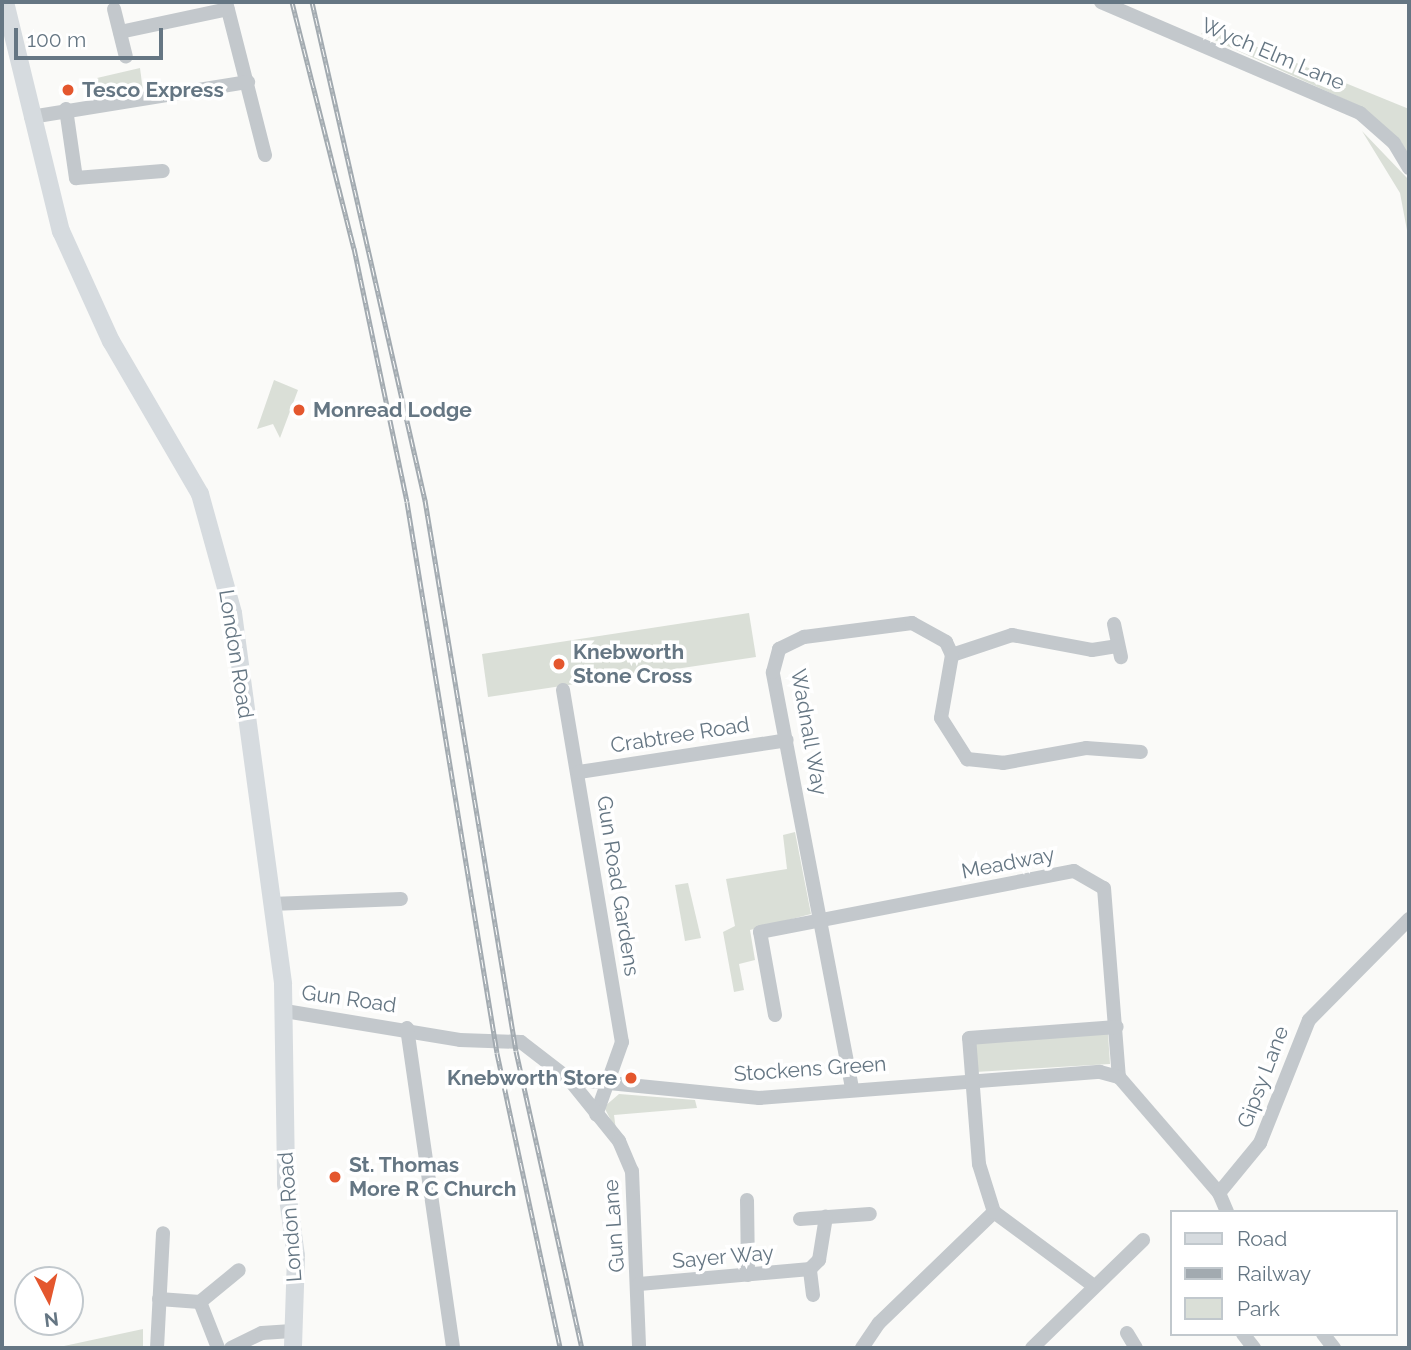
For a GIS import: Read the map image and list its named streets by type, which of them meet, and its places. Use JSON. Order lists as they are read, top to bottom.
{
  "streets": {
    "main road": ["London Road"],
    "street": [
      "Wych Elm Lane",
      "Wadnall Way",
      "Crabtree Road",
      "Meadway",
      "Gun Road Gardens",
      "Gun Road",
      "Stockens Green",
      "Gipsy Lane",
      "Gun Lane",
      "Sayer Way"
    ]
  },
  "crossings": [
    ["London Road", "Gun Road"],
    ["Wadnall Way", "Crabtree Road"],
    ["Wadnall Way", "Meadway"],
    ["Wadnall Way", "Stockens Green"],
    ["Crabtree Road", "Gun Road Gardens"],
    ["Meadway", "Stockens Green"],
    ["Gun Road Gardens", "Stockens Green"],
    ["Gun Road Gardens", "Gun Lane"],
    ["Gun Road", "Stockens Green"],
    ["Gun Road", "Gun Lane"],
    ["Stockens Green", "Gun Lane"],
    ["Gun Lane", "Sayer Way"]
  ],
  "places": [
    "Tesco Express",
    "Monread Lodge",
    "Knebworth Stone Cross",
    "Knebworth Store",
    "St. Thomas More R C Church"
  ],
  "legend": ["Road", "Railway", "Park"],
  "scale_bar": "100 m",
  "north": "bottom"
}
